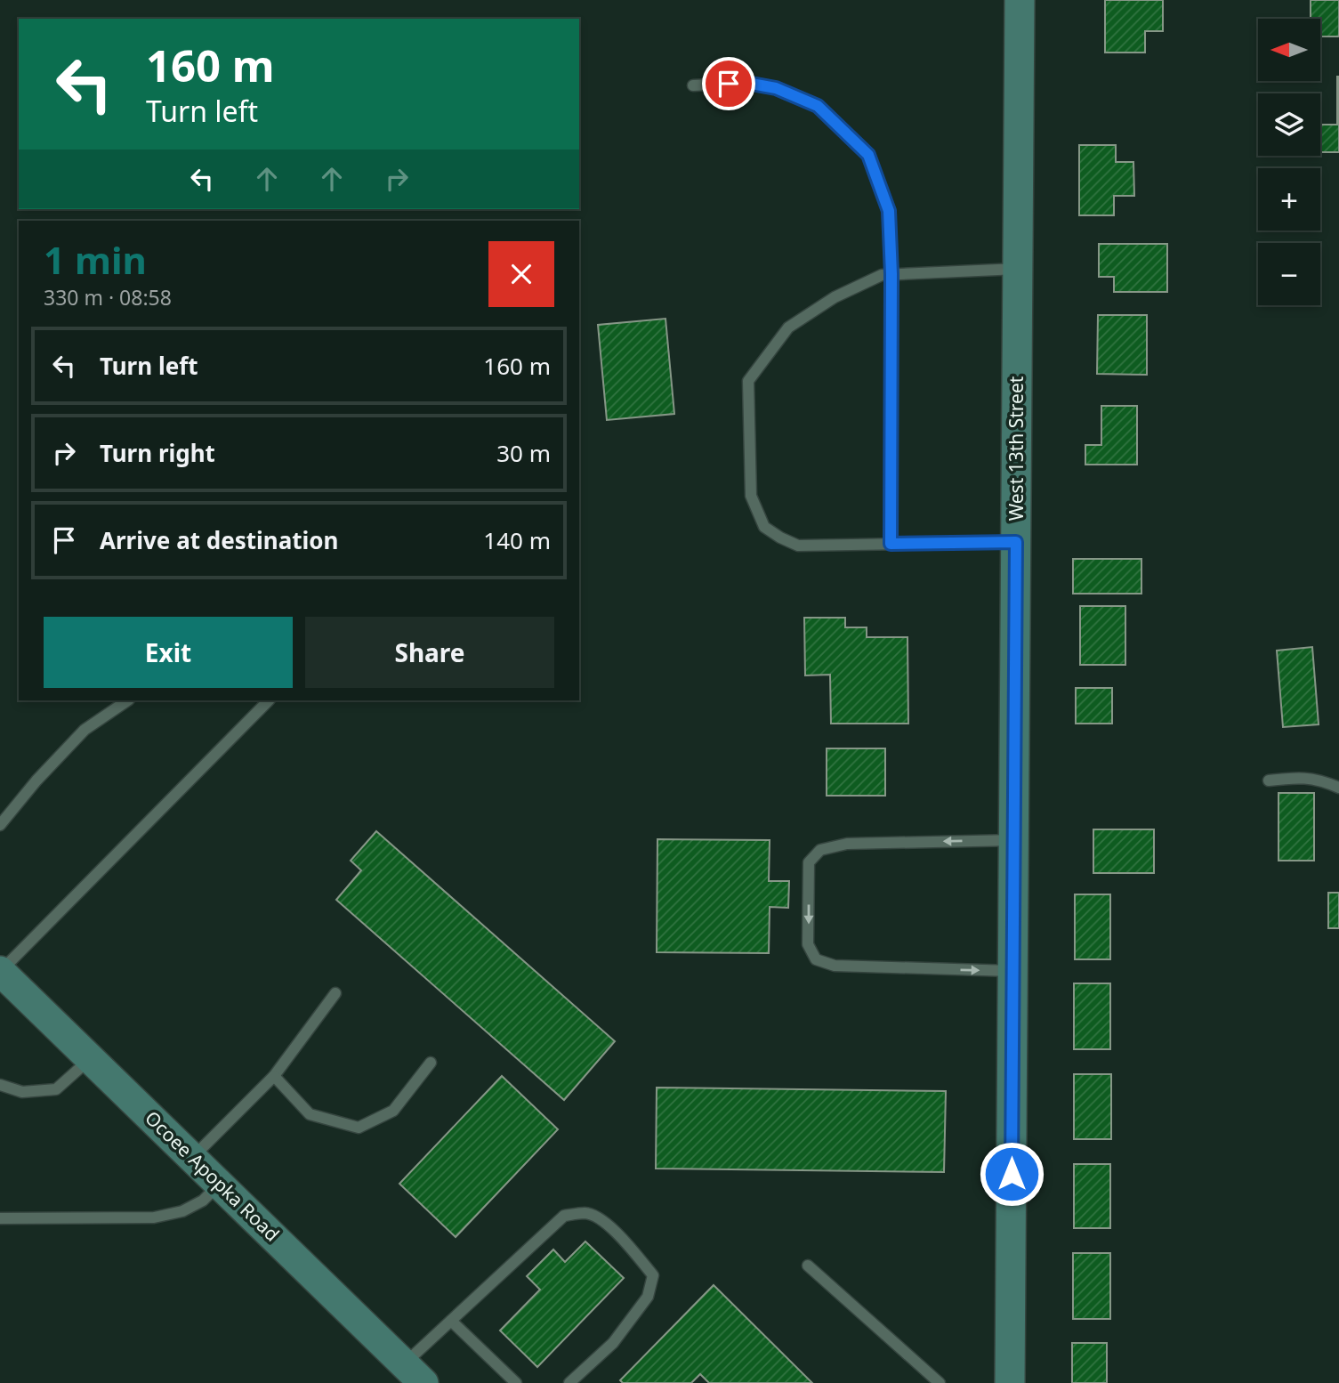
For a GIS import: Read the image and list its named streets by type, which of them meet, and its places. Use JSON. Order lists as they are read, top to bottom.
{
  "streets": {
    "street": ["West 13th Street", "Ocoee Apopka Road"]
  },
  "north": "left",
  "page": {
    "map_buttons": ["+", "−"],
    "turn": ["160 m", "Turn left"],
    "heading": ["1 min", "330 m · 08:58"],
    "list": [
      {
        "name": "Turn left",
        "value": "160 m"
      },
      {
        "name": "Turn right",
        "value": "30 m"
      },
      {
        "name": "Arrive at destination",
        "value": "140 m"
      }
    ],
    "buttons": ["Exit", "Share"]
  }
}
